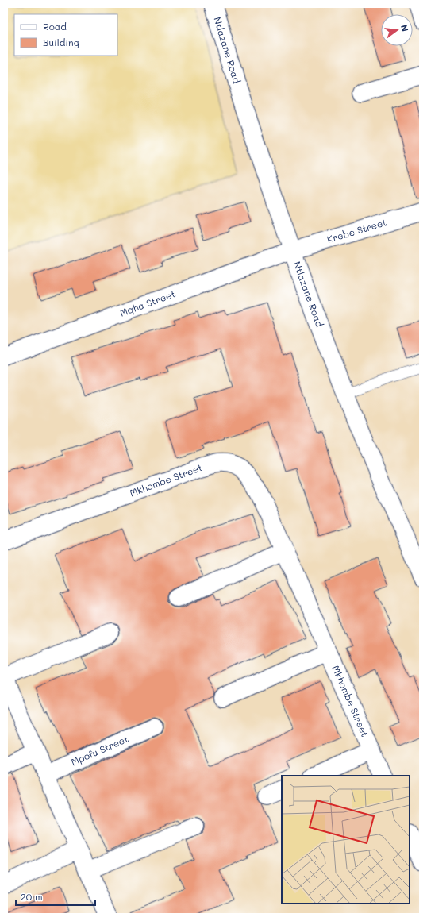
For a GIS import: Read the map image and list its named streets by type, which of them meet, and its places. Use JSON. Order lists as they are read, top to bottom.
{
  "streets": {
    "street": [
      "Ntlazane Road",
      "Krebe Street",
      "Mqha Street",
      "Mkhombe Street",
      "Mpofu Street"
    ]
  },
  "crossings": [
    ["Ntlazane Road", "Krebe Street"],
    ["Ntlazane Road", "Mqha Street"],
    ["Krebe Street", "Mqha Street"]
  ],
  "legend": ["Road", "Building"],
  "scale_bar": "20 m",
  "north": "right"
}
